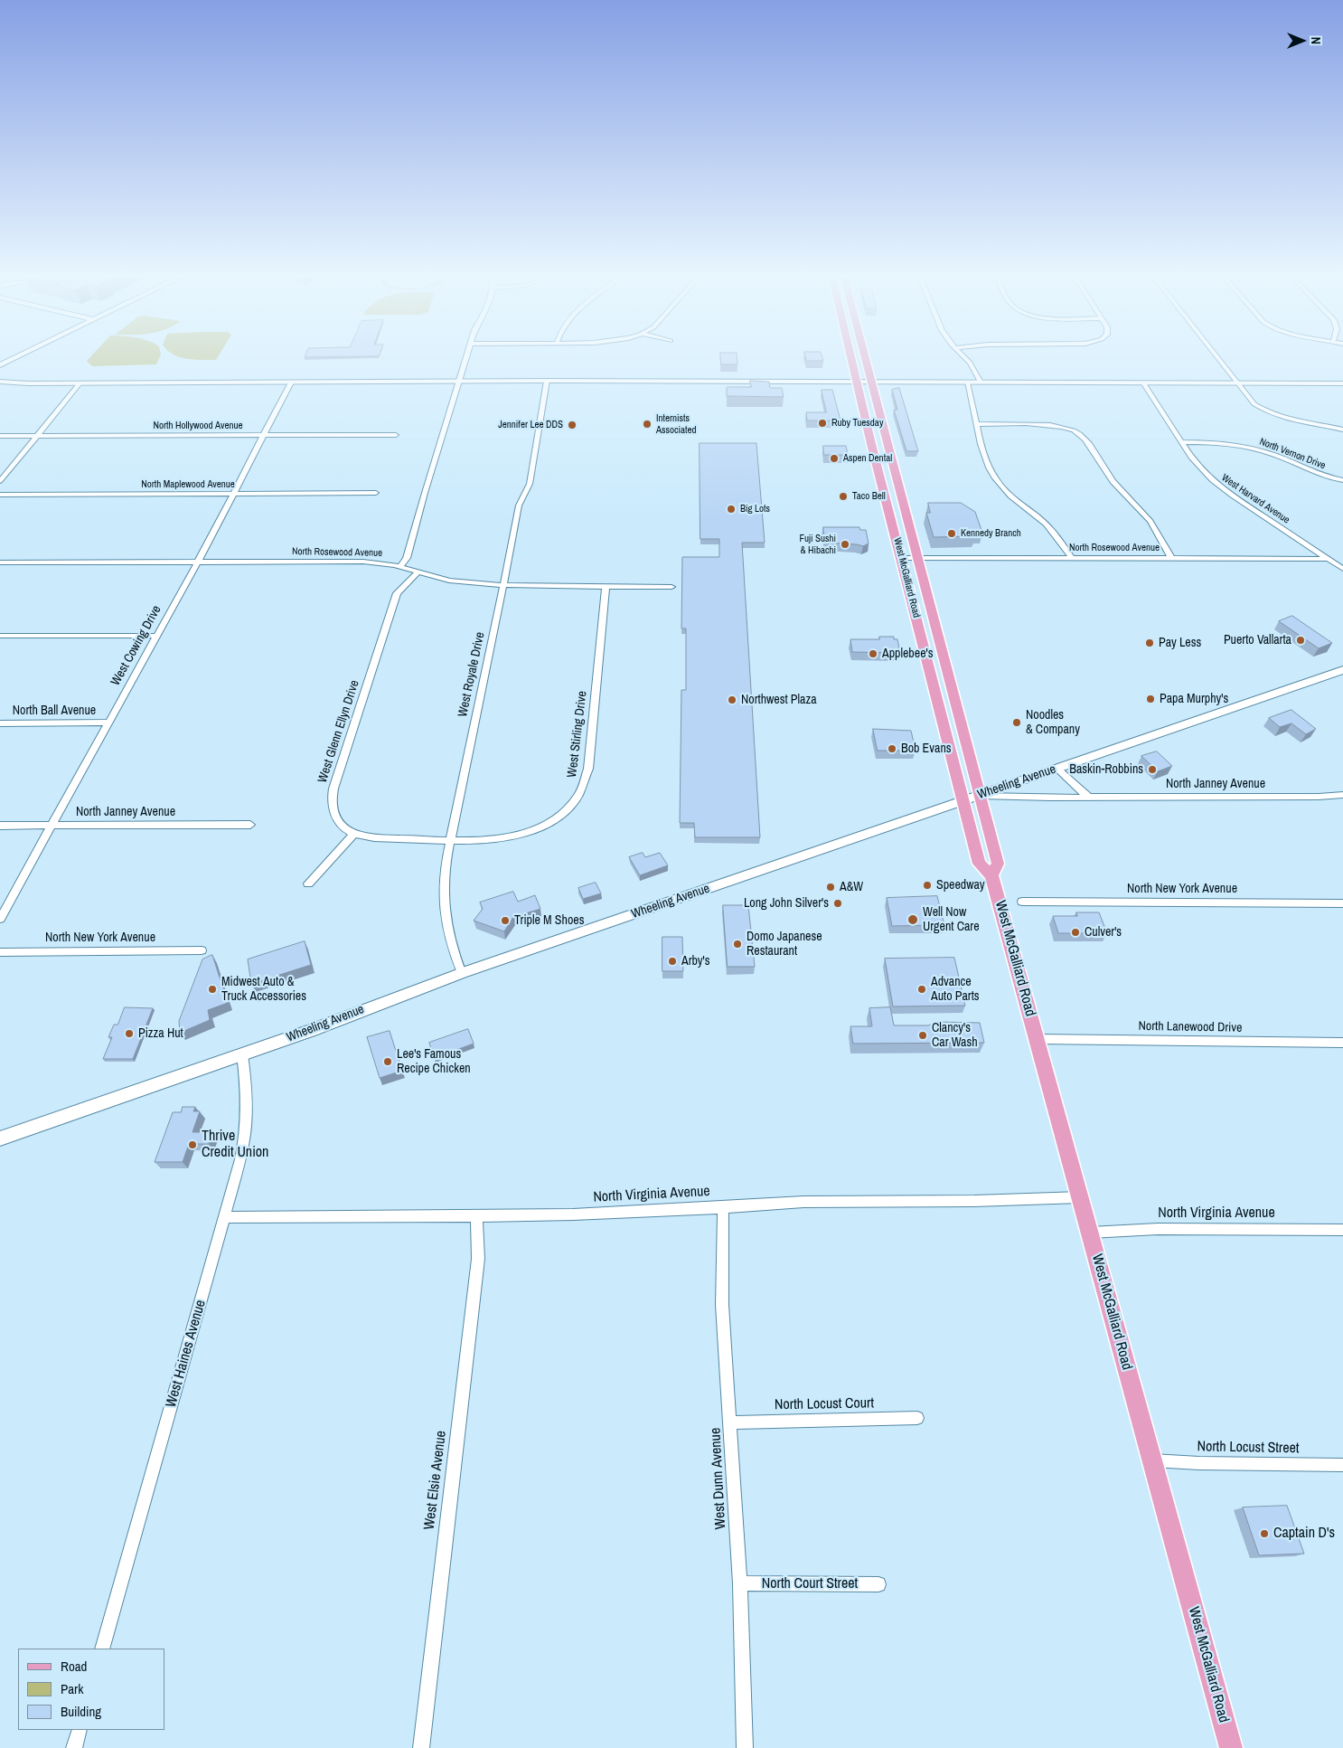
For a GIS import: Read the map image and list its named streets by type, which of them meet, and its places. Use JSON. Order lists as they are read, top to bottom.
{
  "streets": {
    "main road": ["West McGalliard Road", "Wheeling Avenue"],
    "street": [
      "North Hollywood Avenue",
      "North Vernon Drive",
      "North Maplewood Avenue",
      "West Harvard Avenue",
      "North Rosewood Avenue",
      "West Cowing Drive",
      "West Royale Drive",
      "North Ball Avenue",
      "West Glenn Ellyn Drive",
      "West Stirling Drive",
      "North Janney Avenue",
      "North New York Avenue",
      "North Lanewood Drive",
      "North Virginia Avenue",
      "West Haines Avenue",
      "North Locust Court",
      "North Locust Street",
      "West Dunn Avenue",
      "West Elsie Avenue",
      "North Court Street"
    ]
  },
  "crossings": [
    ["North Hollywood Avenue", "West Cowing Drive"],
    ["North Vernon Drive", "West Harvard Avenue"],
    ["North Maplewood Avenue", "West Cowing Drive"],
    ["West Harvard Avenue", "North Rosewood Avenue"],
    ["North Rosewood Avenue", "West McGalliard Road"],
    ["North Rosewood Avenue", "West Cowing Drive"],
    ["North Rosewood Avenue", "West Royale Drive"],
    ["North Rosewood Avenue", "West Glenn Ellyn Drive"],
    ["North Rosewood Avenue", "West Stirling Drive"],
    ["West McGalliard Road", "Wheeling Avenue"],
    ["West McGalliard Road", "North Janney Avenue"],
    ["West McGalliard Road", "North Lanewood Drive"],
    ["West McGalliard Road", "North Virginia Avenue"],
    ["West McGalliard Road", "North Locust Street"],
    ["West Cowing Drive", "North Ball Avenue"],
    ["West Cowing Drive", "North Janney Avenue"],
    ["West Royale Drive", "West Stirling Drive"],
    ["West Royale Drive", "Wheeling Avenue"],
    ["Wheeling Avenue", "North Janney Avenue"],
    ["Wheeling Avenue", "West Haines Avenue"],
    ["North Virginia Avenue", "West Haines Avenue"],
    ["North Virginia Avenue", "West Dunn Avenue"],
    ["North Virginia Avenue", "West Elsie Avenue"],
    ["North Locust Court", "West Dunn Avenue"],
    ["West Dunn Avenue", "North Court Street"]
  ],
  "places": [
    "Ruby Tuesday",
    "Internists Associated",
    "Jennifer Lee DDS",
    "Aspen Dental",
    "Taco Bell",
    "Big Lots",
    "Kennedy Branch",
    "Fuji Sushi & Hibachi",
    "Puerto Vallarta",
    "Pay Less",
    "Applebee's",
    "Papa Murphy's",
    "Northwest Plaza",
    "Noodles & Company",
    "Bob Evans",
    "Baskin-Robbins",
    "Speedway",
    "A&W",
    "Long John Silver's",
    "Well Now Urgent Care",
    "Triple M Shoes",
    "Culver's",
    "Domo Japanese Restaurant",
    "Arby's",
    "Midwest Auto & Truck Accessories",
    "Advance Auto Parts",
    "Pizza Hut",
    "Clancy's Car Wash",
    "Lee's Famous Recipe Chicken",
    "Thrive Credit Union",
    "Captain D's"
  ],
  "legend": ["Road", "Park", "Building"],
  "north": "right"
}
